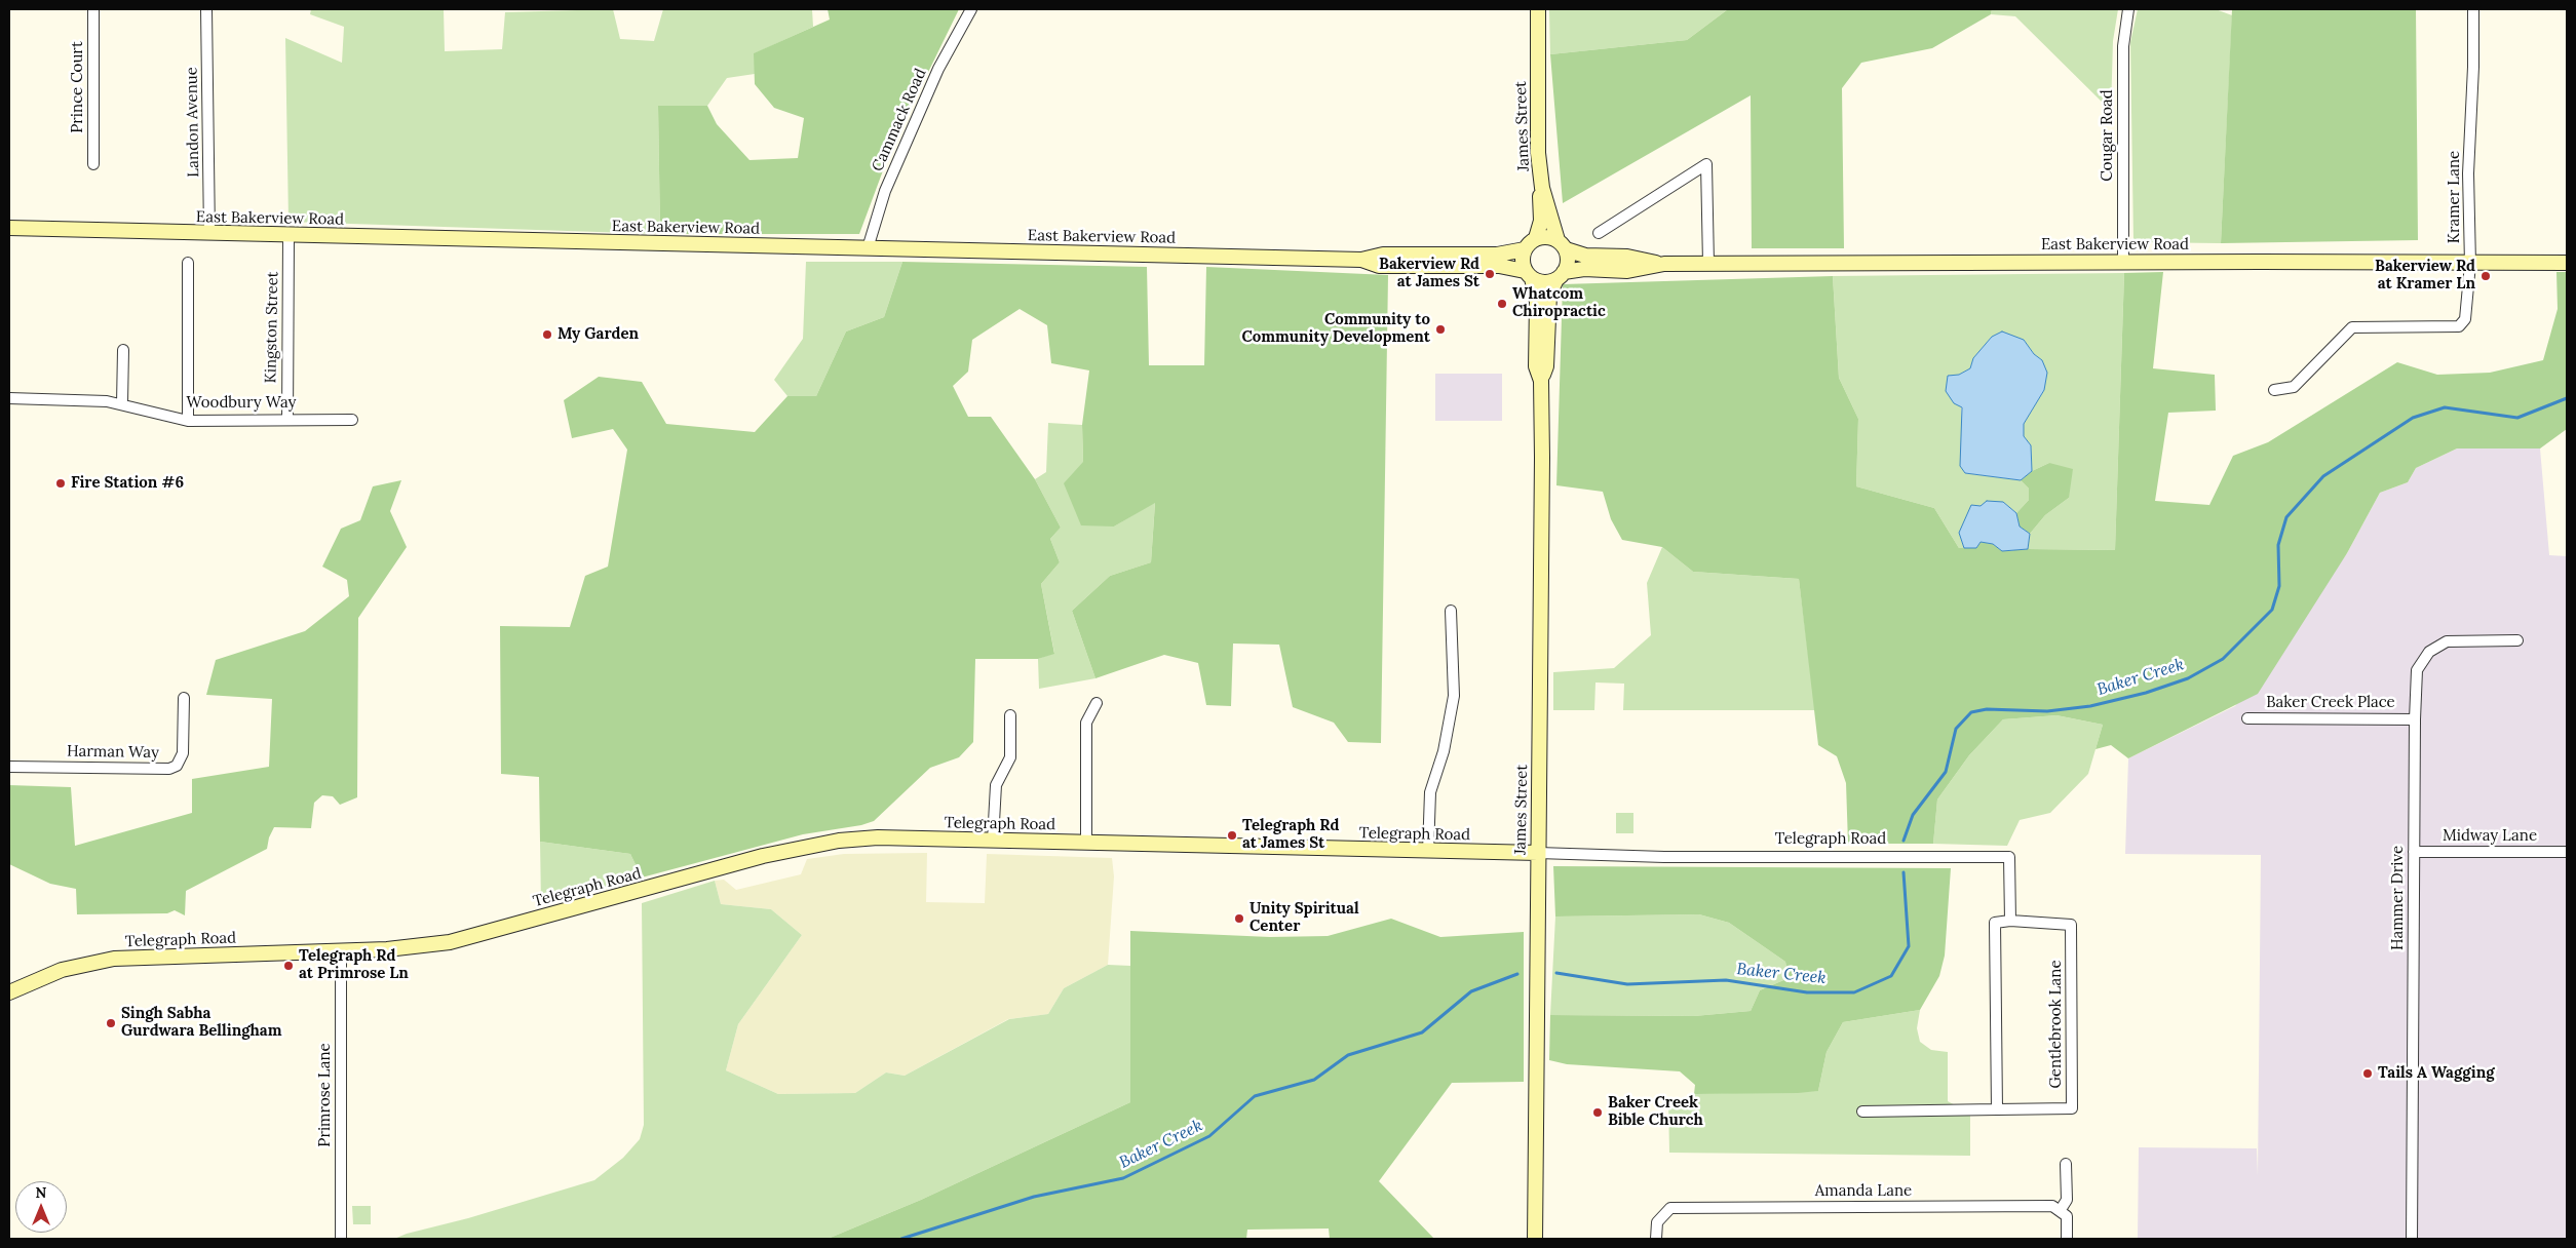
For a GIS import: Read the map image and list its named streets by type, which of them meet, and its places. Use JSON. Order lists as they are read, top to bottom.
{
  "streets": {
    "main road": ["James Street", "East Bakerview Road", "Telegraph Road"],
    "street": [
      "Prince Court",
      "Cammack Road",
      "Landon Avenue",
      "Cougar Road",
      "Kramer Lane",
      "Kingston Street",
      "Woodbury Way",
      "Baker Creek Place",
      "Harman Way",
      "Midway Lane",
      "Hammer Drive",
      "Gentlebrook Lane",
      "Primrose Lane",
      "Amanda Lane"
    ]
  },
  "crossings": [
    ["Cammack Road", "East Bakerview Road"],
    ["Landon Avenue", "East Bakerview Road"],
    ["James Street", "East Bakerview Road"],
    ["James Street", "Telegraph Road"],
    ["Cougar Road", "East Bakerview Road"],
    ["Kramer Lane", "East Bakerview Road"],
    ["East Bakerview Road", "Kingston Street"],
    ["Kingston Street", "Woodbury Way"],
    ["Baker Creek Place", "Hammer Drive"],
    ["Telegraph Road", "Gentlebrook Lane"],
    ["Telegraph Road", "Primrose Lane"],
    ["Midway Lane", "Hammer Drive"]
  ],
  "water": ["Baker Creek"],
  "places": [
    "Bakerview Rd at James St",
    "Bakerview Rd at Kramer Ln",
    "Whatcom Chiropractic",
    "Community to Community Development",
    "My Garden",
    "Fire Station #6",
    "Telegraph Rd at James St",
    "Unity Spiritual Center",
    "Telegraph Rd at Primrose Ln",
    "Singh Sabha Gurdwara Bellingham",
    "Tails A Wagging",
    "Baker Creek Bible Church"
  ],
  "north": "top"
}
